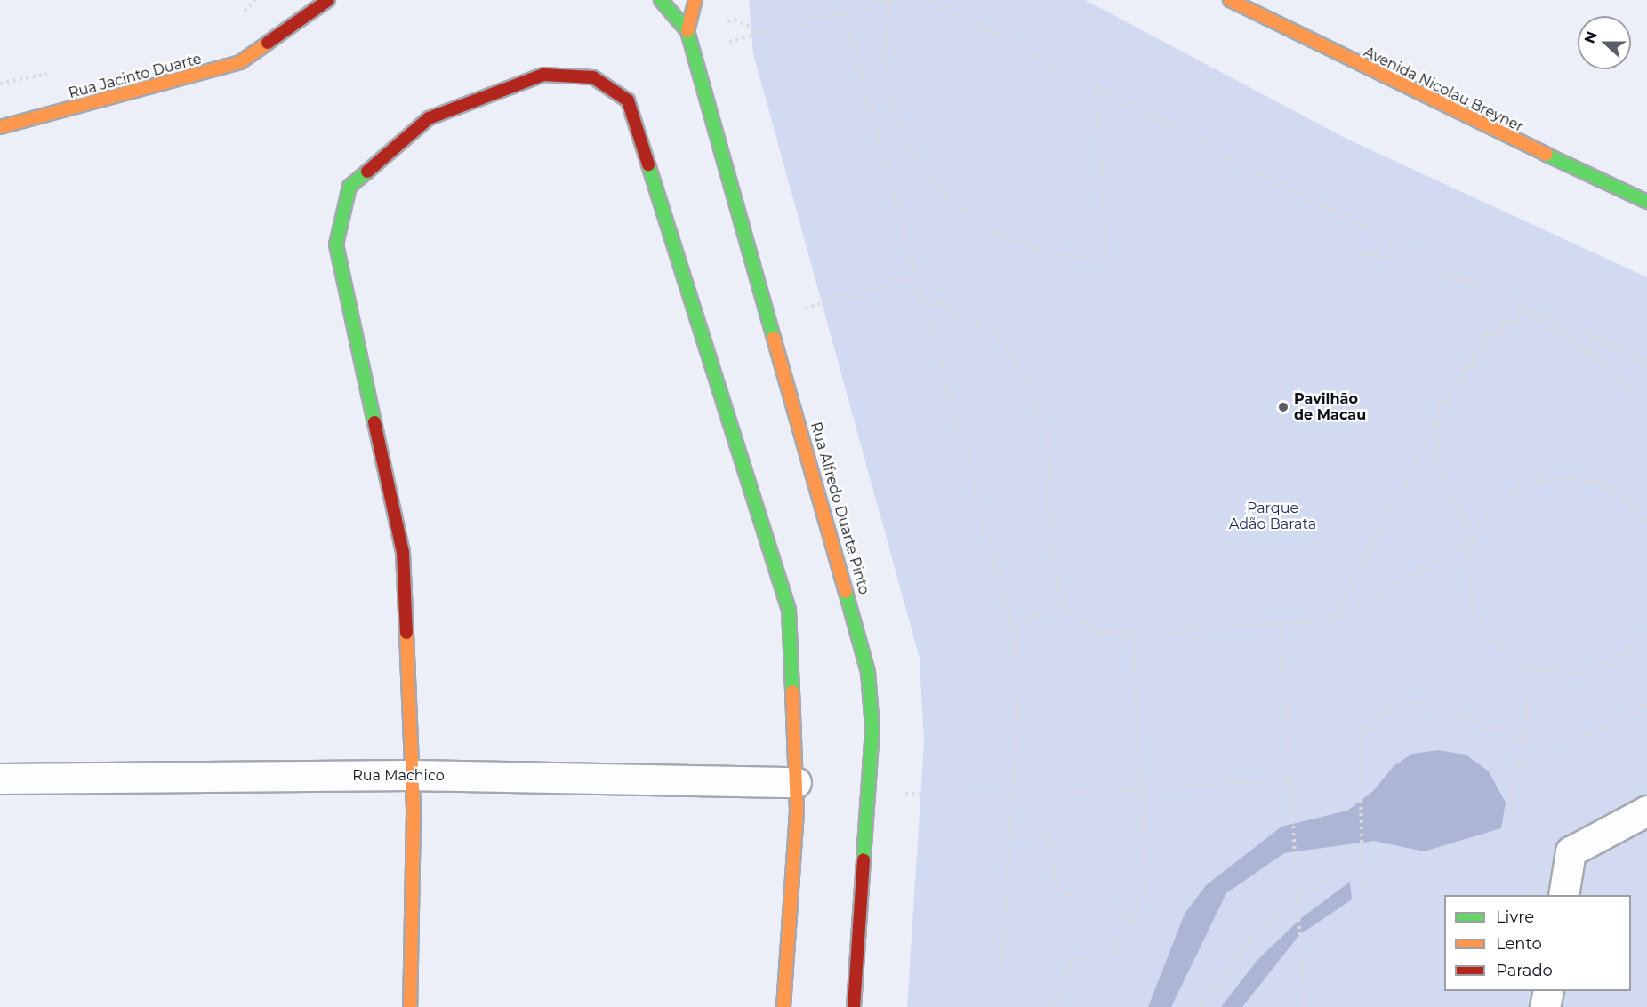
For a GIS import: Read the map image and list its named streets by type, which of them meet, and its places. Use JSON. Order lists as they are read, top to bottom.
{
  "streets": {
    "street": [
      "Rua Jacinto Duarte",
      "Avenida Nicolau Breyner",
      "Rua Alfredo Duarte Pinto",
      "Rua Machico"
    ]
  },
  "parks": ["Parque Adão Barata"],
  "places": ["Pavilhão de Macau"],
  "legend": ["Livre", "Lento", "Parado"],
  "north": "left"
}
